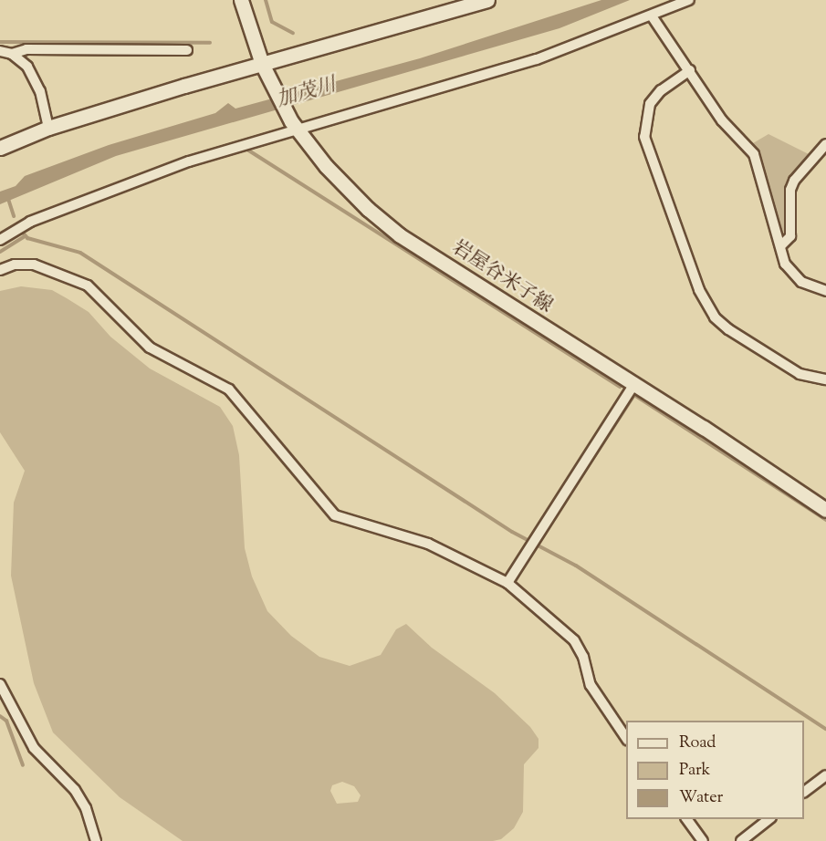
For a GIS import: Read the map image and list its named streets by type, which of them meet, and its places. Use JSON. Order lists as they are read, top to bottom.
{
  "streets": {
    "main road": ["岩屋谷米子線"]
  },
  "water": ["加茂川"],
  "legend": ["Road", "Park", "Water"]
}
